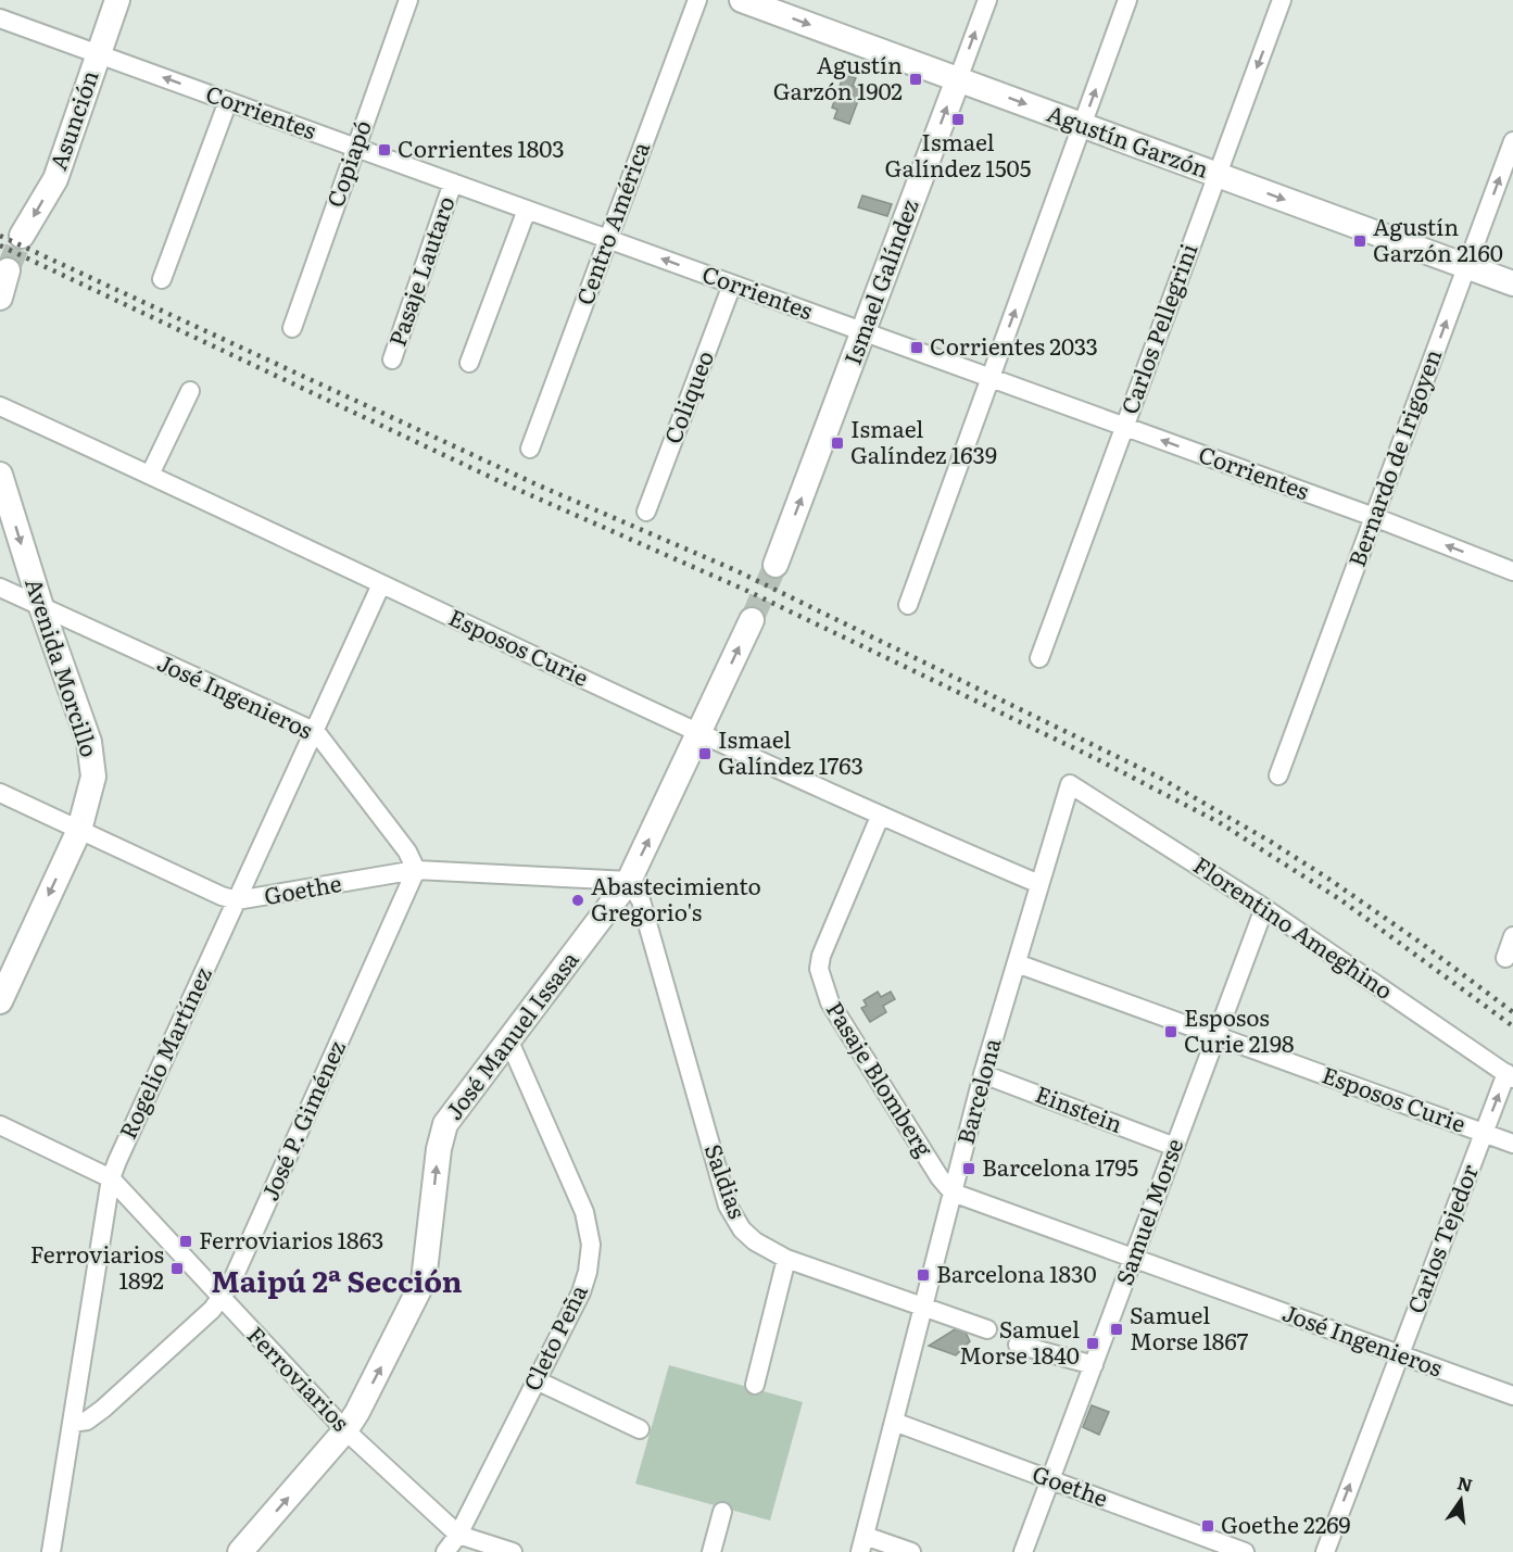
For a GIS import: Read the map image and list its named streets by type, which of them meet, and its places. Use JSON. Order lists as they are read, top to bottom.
{
  "streets": {
    "main road": [
      "Asunción",
      "Agustín Garzón",
      "Ismael Galíndez",
      "Avenida Morcillo",
      "José Manuel Issasa"
    ],
    "street": [
      "Corrientes",
      "Copiapó",
      "Centro América",
      "Pasaje Lautaro",
      "Carlos Pellegrini",
      "Coliqueo",
      "Bernardo de Irigoyen",
      "Esposos Curie",
      "José Ingenieros",
      "Goethe",
      "Florentino Ameghino",
      "Rogelio Martínez",
      "Pasaje Blomberg",
      "Barcelona",
      "Einstein",
      "José P. Giménez",
      "Saldias",
      "Samuel Morse",
      "Carlos Tejedor",
      "Cleto Peña",
      "Ferroviarios"
    ]
  },
  "crossings": [
    ["Corrientes", "Asunción"],
    ["Corrientes", "Copiapó"],
    ["Corrientes", "Centro América"],
    ["Corrientes", "Pasaje Lautaro"],
    ["Corrientes", "Ismael Galíndez"],
    ["Corrientes", "Carlos Pellegrini"],
    ["Corrientes", "Coliqueo"],
    ["Corrientes", "Bernardo de Irigoyen"],
    ["Agustín Garzón", "Ismael Galíndez"],
    ["Agustín Garzón", "Carlos Pellegrini"],
    ["Agustín Garzón", "Bernardo de Irigoyen"],
    ["Esposos Curie", "José Manuel Issasa"],
    ["Esposos Curie", "Rogelio Martínez"],
    ["Esposos Curie", "Pasaje Blomberg"],
    ["Esposos Curie", "Barcelona"],
    ["Esposos Curie", "Samuel Morse"],
    ["Esposos Curie", "Carlos Tejedor"],
    ["Avenida Morcillo", "José Ingenieros"],
    ["Avenida Morcillo", "Goethe"],
    ["José Ingenieros", "Goethe"],
    ["José Ingenieros", "Rogelio Martínez"],
    ["José Ingenieros", "Pasaje Blomberg"],
    ["José Ingenieros", "Barcelona"],
    ["José Ingenieros", "José P. Giménez"],
    ["José Ingenieros", "Samuel Morse"],
    ["José Ingenieros", "Carlos Tejedor"],
    ["Goethe", "José Manuel Issasa"],
    ["Goethe", "Rogelio Martínez"],
    ["Goethe", "Barcelona"],
    ["Goethe", "José P. Giménez"],
    ["Goethe", "Saldias"],
    ["Goethe", "Samuel Morse"],
    ["Florentino Ameghino", "Barcelona"],
    ["Florentino Ameghino", "Samuel Morse"],
    ["Florentino Ameghino", "Carlos Tejedor"],
    ["José Manuel Issasa", "Saldias"],
    ["José Manuel Issasa", "Cleto Peña"],
    ["José Manuel Issasa", "Ferroviarios"],
    ["Rogelio Martínez", "José P. Giménez"],
    ["Rogelio Martínez", "Ferroviarios"],
    ["Pasaje Blomberg", "Barcelona"],
    ["Barcelona", "Einstein"],
    ["Barcelona", "Saldias"],
    ["Einstein", "Samuel Morse"],
    ["José P. Giménez", "Ferroviarios"],
    ["Cleto Peña", "Ferroviarios"]
  ],
  "one_way": [
    "Corrientes",
    "Asunción",
    "Agustín Garzón",
    "Bernardo de Irigoyen",
    "Avenida Morcillo",
    "José Manuel Issasa",
    "Carlos Tejedor"
  ],
  "districts": ["Maipú 2ª Sección"],
  "places": {
    "transit": [
      "Agustín Garzón 1902",
      "Ismael Galíndez 1505",
      "Corrientes 1803",
      "Agustín Garzón 2160",
      "Corrientes 2033",
      "Ismael Galíndez 1639",
      "Ismael Galíndez 1763",
      "Esposos Curie 2198",
      "Barcelona 1795",
      "Ferroviarios 1863",
      "Ferroviarios 1892",
      "Barcelona 1830",
      "Samuel Morse 1867",
      "Samuel Morse 1840",
      "Goethe 2269"
    ],
    "other": ["Abastecimiento Gregorio's"]
  },
  "north": "top"
}
